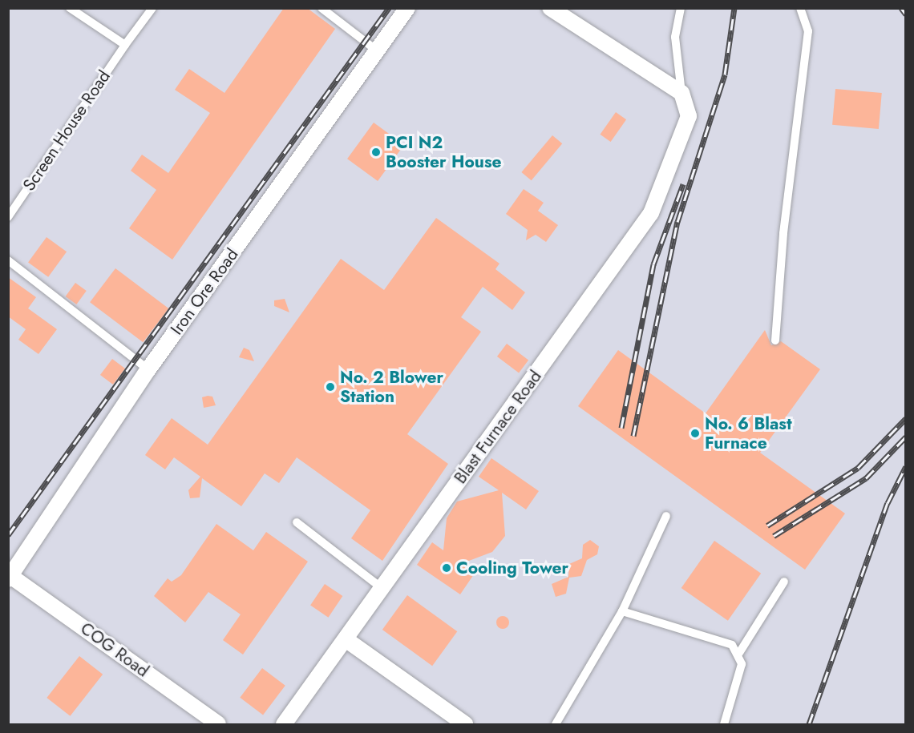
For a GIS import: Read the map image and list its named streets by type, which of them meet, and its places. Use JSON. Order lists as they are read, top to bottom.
{
  "streets": {
    "street": ["Iron Ore Road", "Blast Furnace Road", "COG Road"],
    "lane": ["Screen House Road"]
  },
  "crossings": [
    ["Iron Ore Road", "COG Road"]
  ],
  "places": [
    "PCI N2 Booster House",
    "No. 2 Blower Station",
    "No. 6 Blast Furnace",
    "Cooling Tower"
  ]
}
